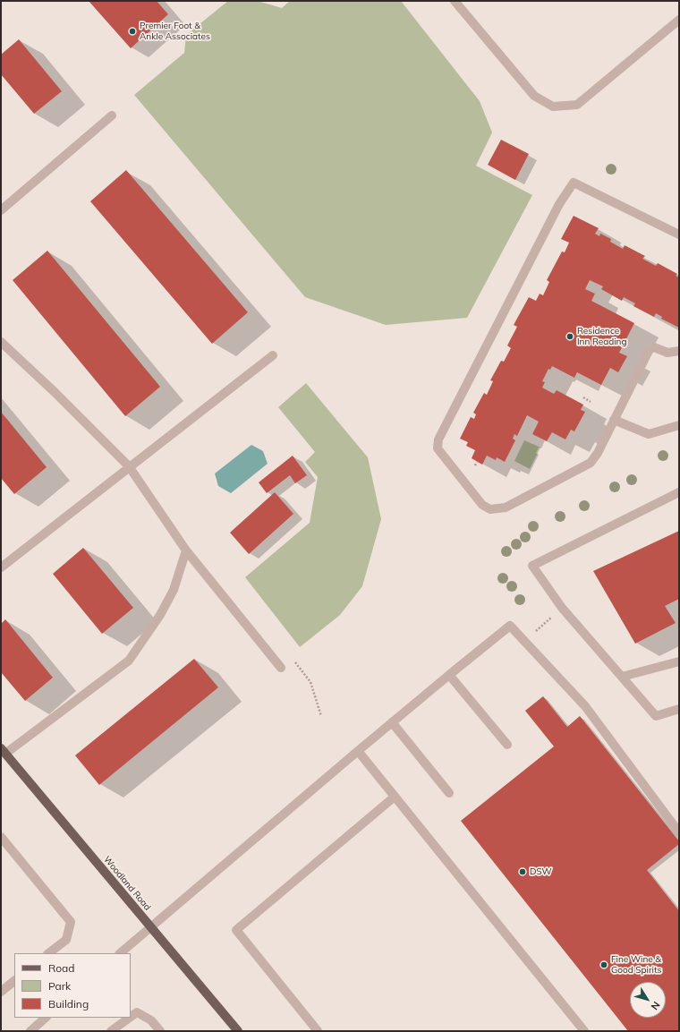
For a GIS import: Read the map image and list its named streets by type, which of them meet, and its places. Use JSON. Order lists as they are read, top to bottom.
{
  "streets": {
    "main road": ["Woodland Road"]
  },
  "places": [
    "Premier Foot & Ankle Associates",
    "Residence Inn Reading",
    "DSW",
    "Fine Wine & Good Spirits"
  ],
  "legend": ["Road", "Park", "Building"],
  "north": "bottom right"
}
